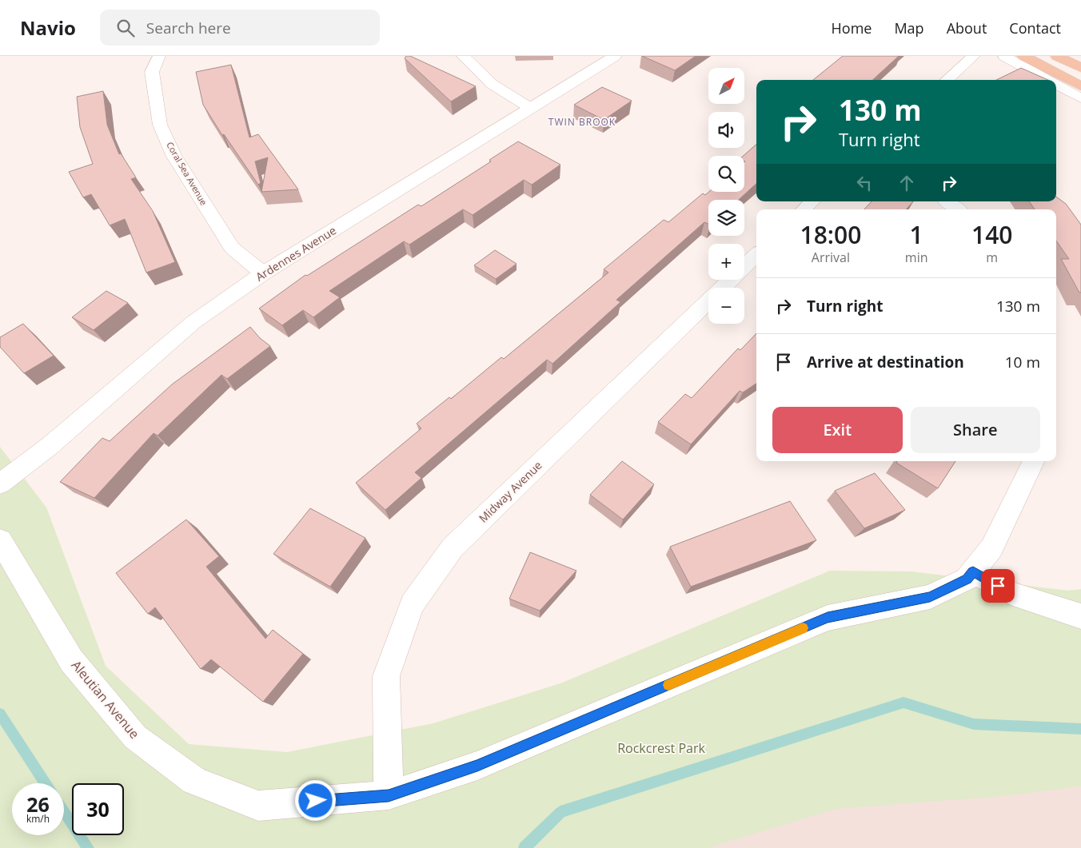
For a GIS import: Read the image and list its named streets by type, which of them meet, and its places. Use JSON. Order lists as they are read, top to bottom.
{
  "streets": {
    "street": [
      "Coral Sea Avenue",
      "Ardennes Avenue",
      "Midway Avenue",
      "Aleutian Avenue"
    ]
  },
  "crossings": [
    ["Coral Sea Avenue", "Ardennes Avenue"],
    ["Midway Avenue", "Aleutian Avenue"]
  ],
  "districts": ["TWIN BROOK"],
  "parks": ["Rockcrest Park"],
  "north": "top right",
  "page": {
    "header": "Navio",
    "search": "Search here",
    "nav": [
      "Home",
      "Map",
      "About",
      "Contact"
    ],
    "map_buttons": ["+", "−"],
    "turn": ["130 m", "Turn right"],
    "eta": [
      "18:00",
      "Arrival",
      "1",
      "min",
      "140",
      "m"
    ],
    "list": [
      {
        "name": "Turn right",
        "value": "130 m"
      },
      {
        "name": "Arrive at destination",
        "value": "10 m"
      }
    ],
    "buttons": ["Exit", "Share"],
    "speed": "26 km/h",
    "limit": "30"
  }
}
